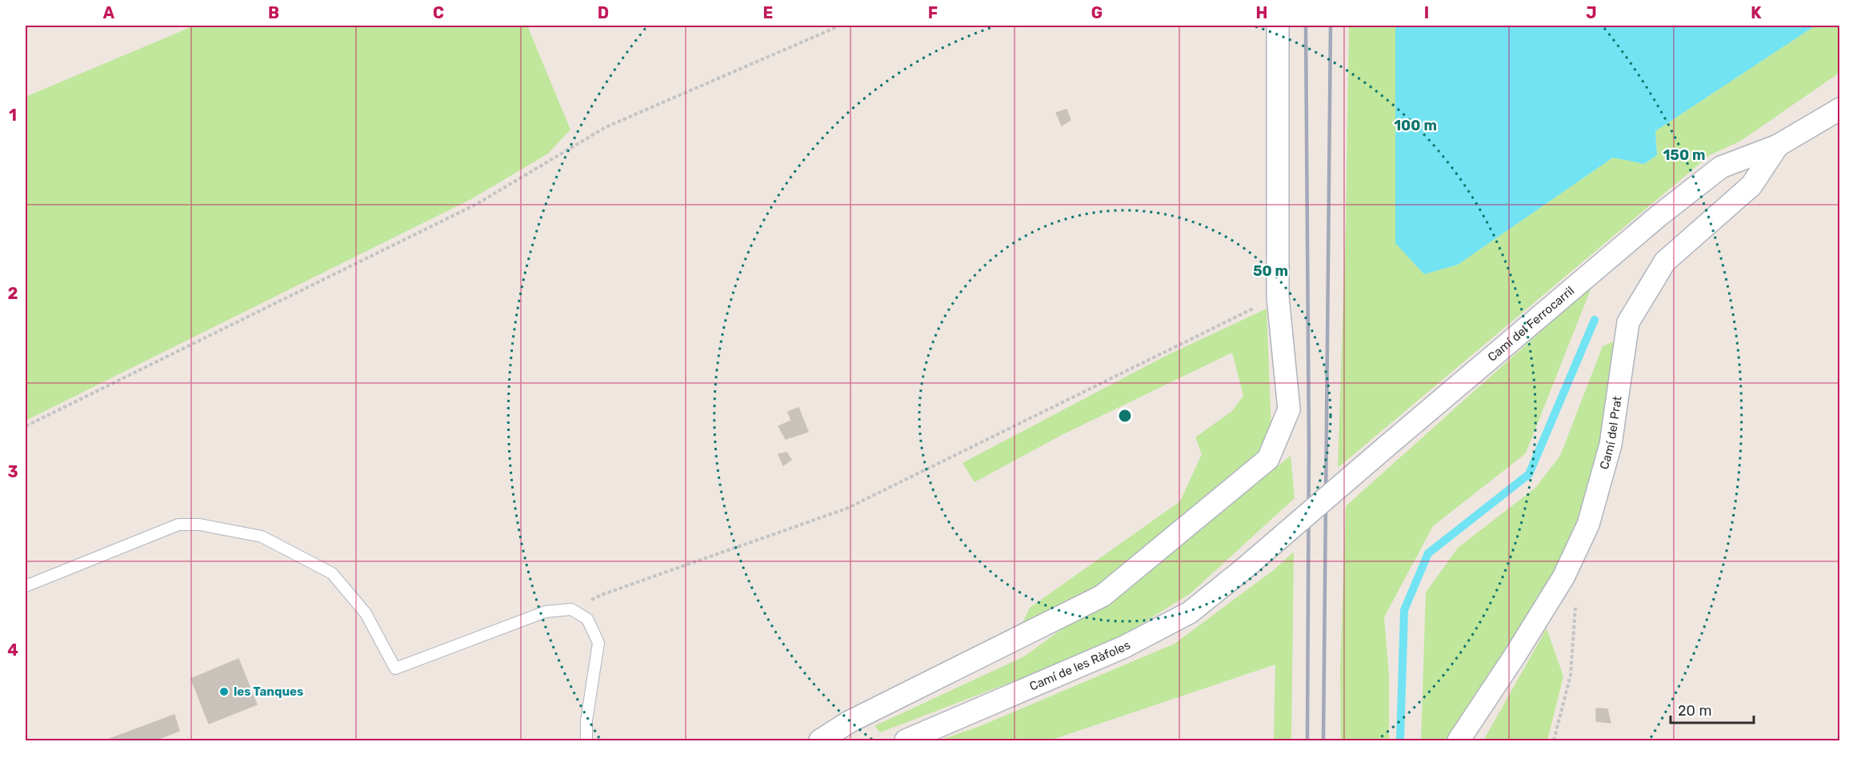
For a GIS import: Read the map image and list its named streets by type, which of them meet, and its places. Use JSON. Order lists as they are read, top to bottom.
{
  "streets": {
    "street": ["Camí del Ferrocarril", "Camí del Prat", "Camí de les Ràfoles"]
  },
  "crossings": [
    ["Camí del Ferrocarril", "Camí del Prat"],
    ["Camí del Ferrocarril", "Camí de les Ràfoles"]
  ],
  "places": ["les Tanques"],
  "scale_bar": "20 m",
  "grid": {
    "columns": [
      "A",
      "B",
      "C",
      "D",
      "E",
      "F",
      "G",
      "H",
      "I",
      "J",
      "K"
    ],
    "rows": [
      "1",
      "2",
      "3",
      "4"
    ]
  },
  "rings": ["100 m", "150 m", "50 m"]
}
